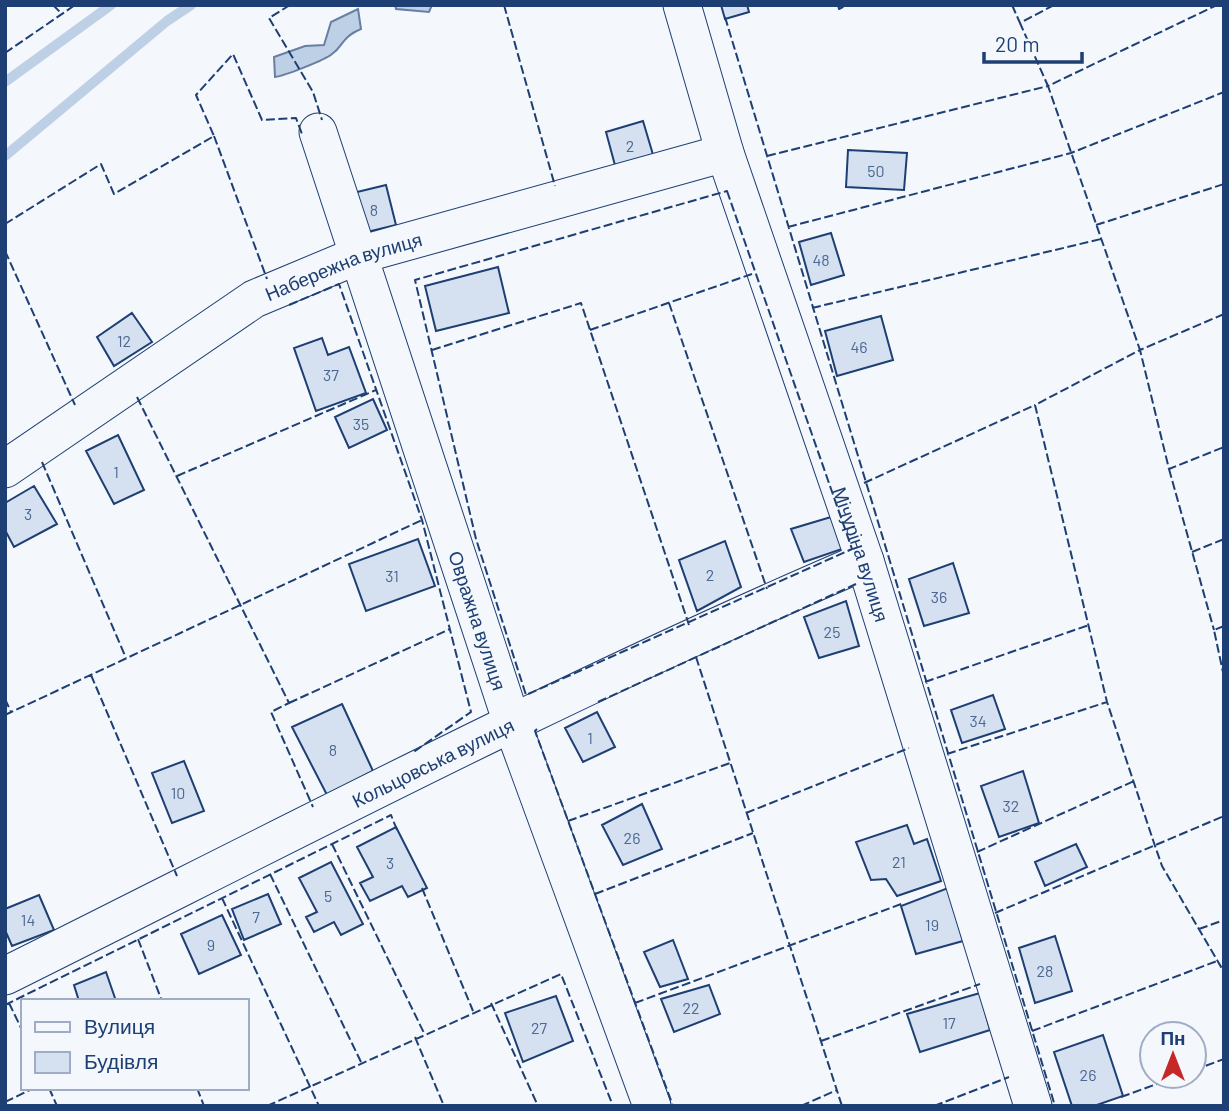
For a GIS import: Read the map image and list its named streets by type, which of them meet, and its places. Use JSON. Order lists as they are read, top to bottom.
{
  "streets": {
    "street": [
      "Набережна вулиця",
      "Мічуріна вулиця",
      "Овражна вулиця",
      "Кольцовська вулиця"
    ]
  },
  "crossings": [
    ["Набережна вулиця", "Мічуріна вулиця"],
    ["Набережна вулиця", "Овражна вулиця"],
    ["Мічуріна вулиця", "Кольцовська вулиця"],
    ["Овражна вулиця", "Кольцовська вулиця"]
  ],
  "house_numbers": [
    "2",
    "50",
    "8",
    "48",
    "12",
    "46",
    "37",
    "35",
    "1",
    "3",
    "2",
    "31",
    "36",
    "25",
    "34",
    "1",
    "8",
    "10",
    "32",
    "26",
    "21",
    "3",
    "5",
    "7",
    "14",
    "19",
    "9",
    "28",
    "22",
    "17",
    "27",
    "26"
  ],
  "legend": ["Вулиця", "Будівля"],
  "scale_bar": "20 m",
  "north": "top"
}
